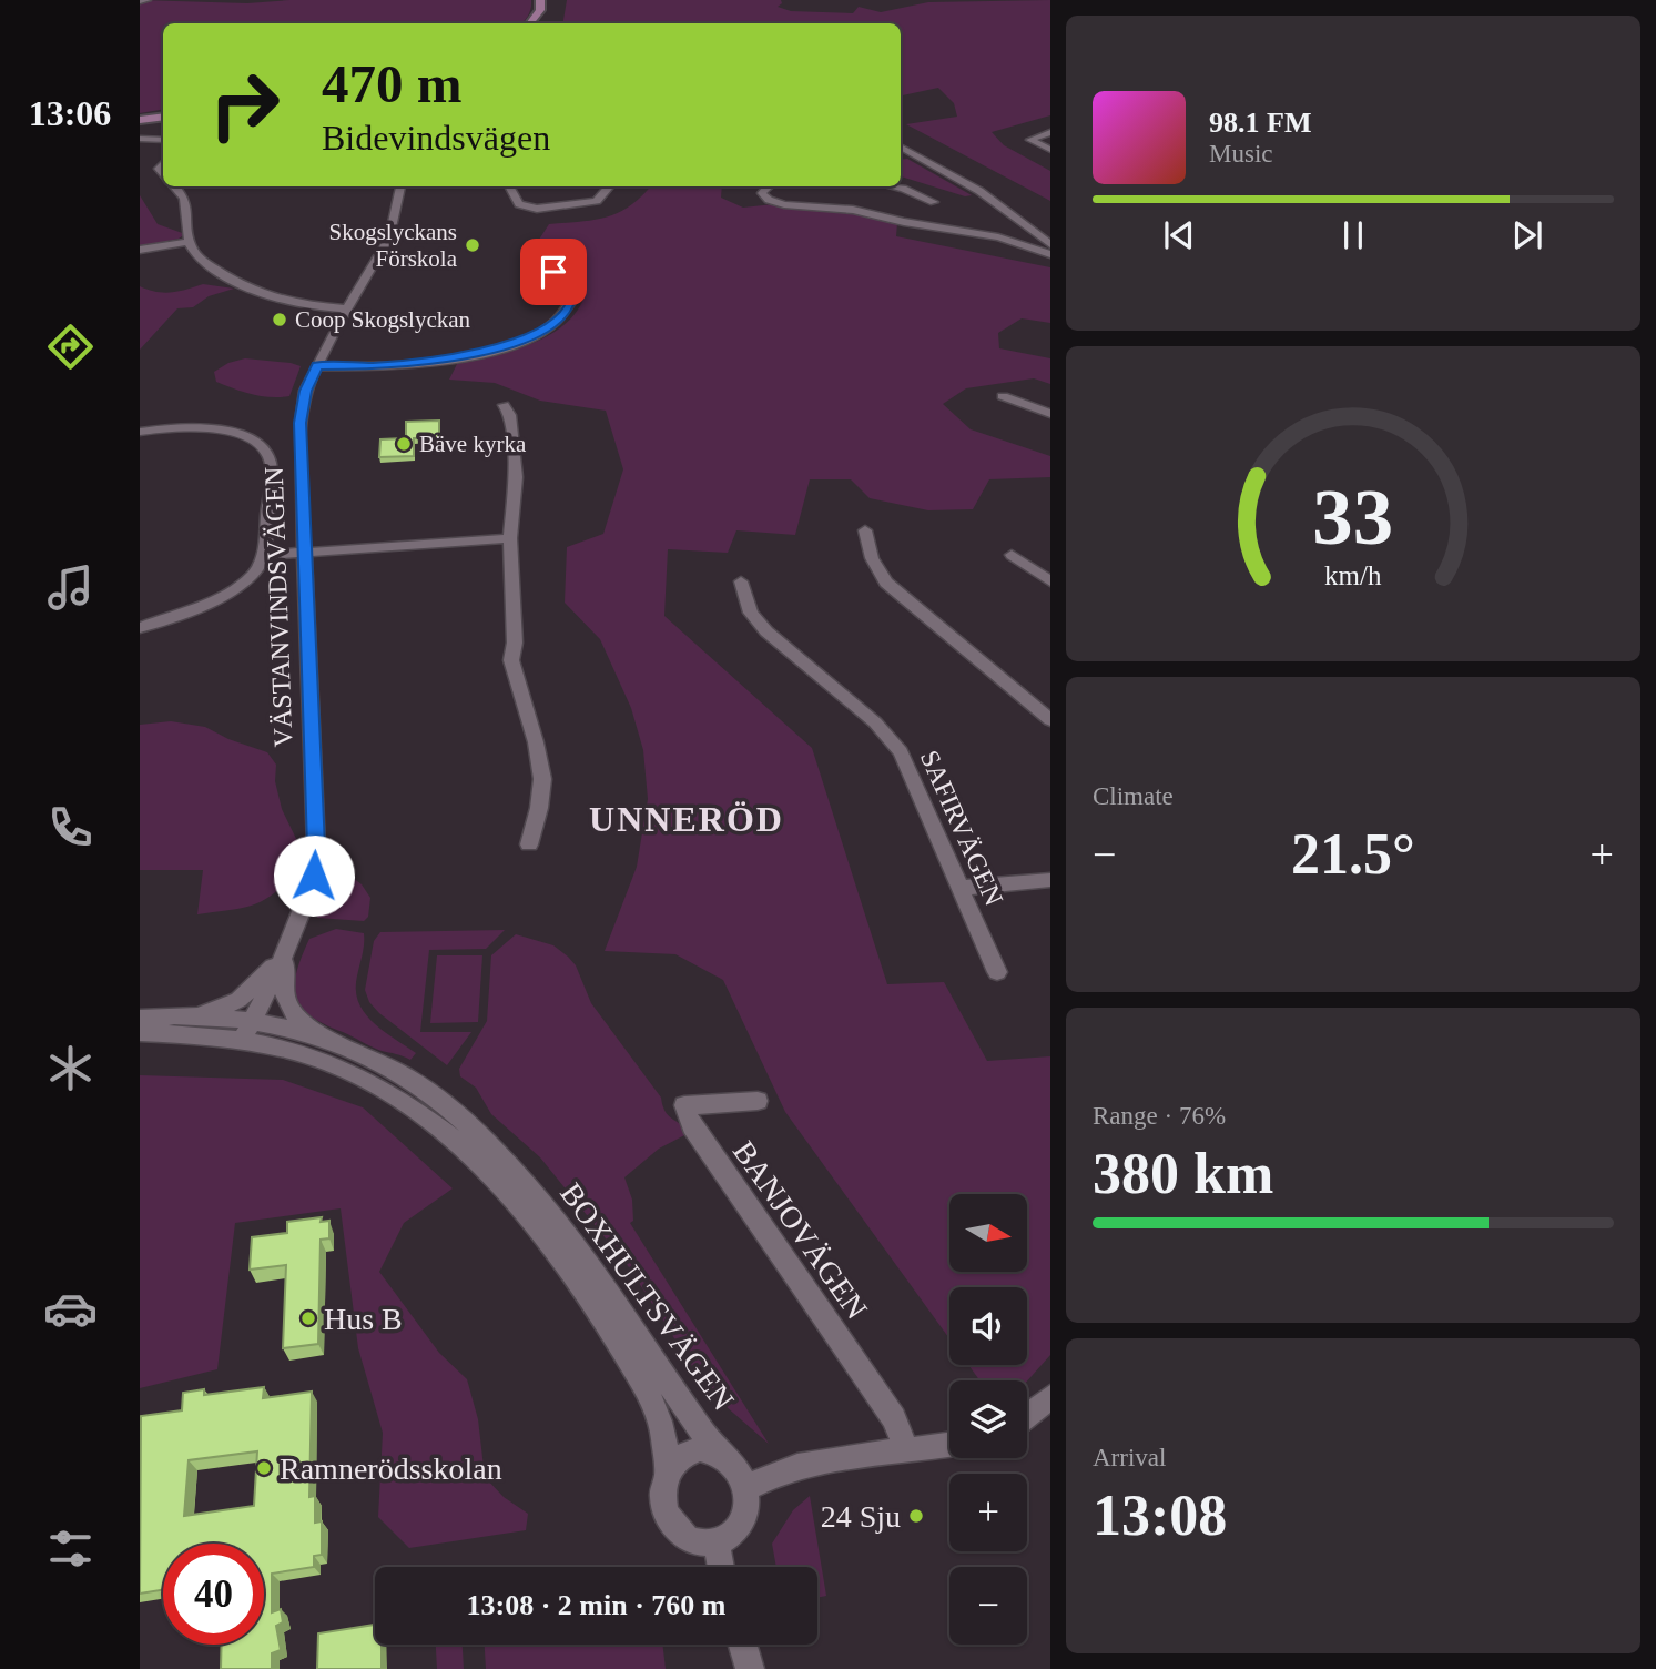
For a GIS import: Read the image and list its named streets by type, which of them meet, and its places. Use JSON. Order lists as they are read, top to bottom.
{
  "streets": {
    "street": [
      "VÄSTANVINDSVÄGEN",
      "SAFIRVÄGEN",
      "BANJOVÄGEN",
      "BOXHULTSVÄGEN"
    ]
  },
  "crossings": [
    ["VÄSTANVINDSVÄGEN", "BOXHULTSVÄGEN"]
  ],
  "districts": ["UNNERÖD"],
  "places": [
    "Skogslyckans Förskola",
    "Coop Skogslyckan",
    "Bäve kyrka",
    "Hus B",
    "Ramnerödsskolan",
    "24 Sju"
  ],
  "north": "right",
  "page": {
    "tabs": "13:06",
    "turn": ["470 m", "Bidevindsvägen"],
    "song": ["98.1 FM", "Music"],
    "tile": [
      "Climate",
      ["Range · 76%", "380 km"],
      ["Arrival", "13:08"]
    ],
    "heat": ["−", "21.5°", "+"],
    "map_buttons": ["+", "−"],
    "limit": "40",
    "trip": "13:08 · 2 min · 760 m",
    "gauge": ["33", "km/h"]
  }
}
